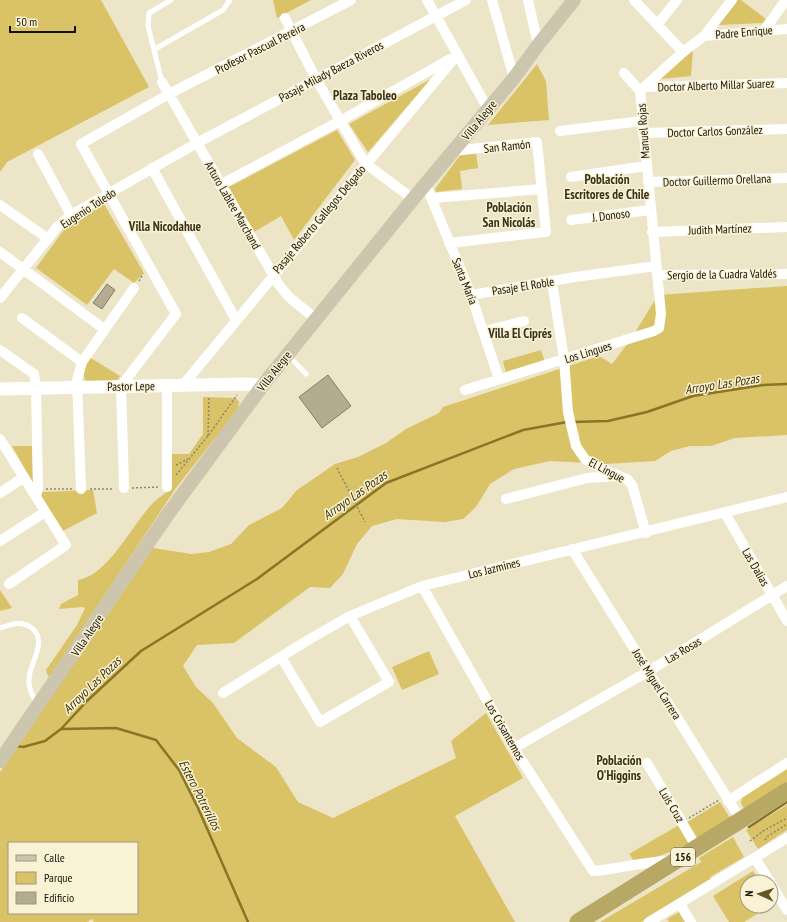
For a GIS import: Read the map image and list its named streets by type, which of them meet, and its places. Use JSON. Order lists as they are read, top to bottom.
{
  "streets": {
    "highway": ["156"],
    "main road": ["Villa Alegre"],
    "street": [
      "Padre Enrique",
      "Profesor Pascual Pereira",
      "Pasaje Milady Baeza Riveros",
      "Doctor Alberto Millar Suarez",
      "Manuel Rojas",
      "Doctor Carlos González",
      "San Ramón",
      "Doctor Guillermo Orellana",
      "Arturo Lablee Marchand",
      "Eugenio Toledo",
      "J. Donoso",
      "Pasaje Roberto Gallegos Delgado",
      "Judith Martínez",
      "Sergio de la Cuadra Valdés",
      "Santa María",
      "Pasaje El Roble",
      "Los Lingues",
      "Pastor Lepe",
      "El Lingue",
      "Las Dalias",
      "Los Jazmines",
      "Las Rosas",
      "José MIguel Carrera",
      "Los Crisantemos",
      "Luis Cruz"
    ]
  },
  "crossings": [
    ["Padre Enrique", "Manuel Rojas"],
    ["Profesor Pascual Pereira", "Arturo Lablee Marchand"],
    ["Profesor Pascual Pereira", "Eugenio Toledo"],
    ["Pasaje Milady Baeza Riveros", "Arturo Lablee Marchand"],
    ["Pasaje Milady Baeza Riveros", "Eugenio Toledo"],
    ["Doctor Alberto Millar Suarez", "Manuel Rojas"],
    ["Villa Alegre", "San Ramón"],
    ["Villa Alegre", "Arturo Lablee Marchand"],
    ["Villa Alegre", "Santa María"],
    ["Villa Alegre", "Pastor Lepe"],
    ["Manuel Rojas", "Doctor Carlos González"],
    ["Manuel Rojas", "Doctor Guillermo Orellana"],
    ["Manuel Rojas", "J. Donoso"],
    ["Manuel Rojas", "Judith Martínez"],
    ["Manuel Rojas", "Sergio de la Cuadra Valdés"],
    ["Manuel Rojas", "Los Lingues"],
    ["Arturo Lablee Marchand", "Eugenio Toledo"],
    ["Arturo Lablee Marchand", "Pasaje Roberto Gallegos Delgado"],
    ["Pasaje Roberto Gallegos Delgado", "Pastor Lepe"],
    ["Sergio de la Cuadra Valdés", "Pasaje El Roble"],
    ["Sergio de la Cuadra Valdés", "Los Lingues"],
    ["Santa María", "Pasaje El Roble"],
    ["Santa María", "Los Lingues"],
    ["Pasaje El Roble", "El Lingue"],
    ["Los Lingues", "El Lingue"],
    ["El Lingue", "Los Jazmines"],
    ["Las Dalias", "Los Jazmines"],
    ["Las Dalias", "Las Rosas"],
    ["Los Jazmines", "José MIguel Carrera"],
    ["Los Jazmines", "Los Crisantemos"],
    ["Las Rosas", "José MIguel Carrera"],
    ["Las Rosas", "Los Crisantemos"],
    ["José MIguel Carrera", "156"],
    ["Los Crisantemos", "156"],
    ["Luis Cruz", "156"]
  ],
  "districts": [
    "Plaza Taboleo",
    "Población Escritores de Chile",
    "Población San Nicolás",
    "Villa Nicodahue",
    "Villa El Ciprés",
    "Población O'Higgins"
  ],
  "water": ["Arroyo Las Pozas", "Estero Potrerillos"],
  "legend": ["Calle", "Parque", "Edificio"],
  "scale_bar": "50 m",
  "north": "left"
}
